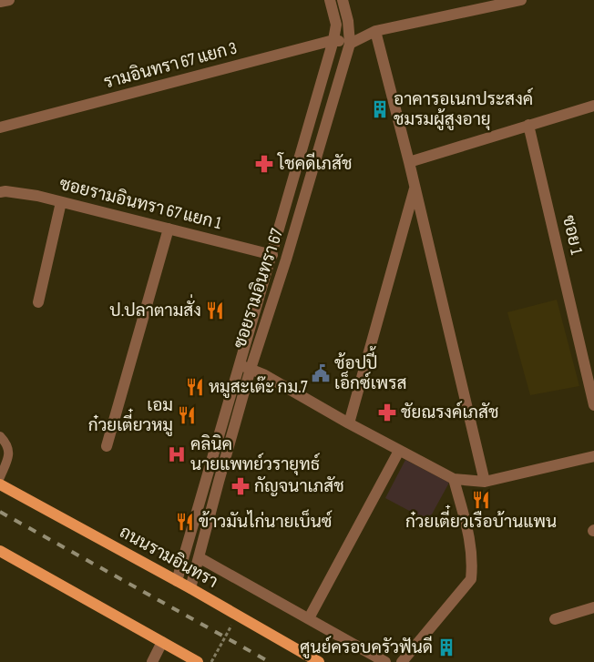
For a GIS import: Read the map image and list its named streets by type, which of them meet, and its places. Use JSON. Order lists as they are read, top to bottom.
{
  "streets": {
    "main road": ["ถนนรามอินทรา"],
    "street": [
      "รามอินทรา 67 แยก 3",
      "ซอยรามอินทรา 67 แยก 1",
      "ซอย 1",
      "ซอยรามอินทรา 67"
    ]
  },
  "crossings": [
    ["รามอินทรา 67 แยก 3", "ซอยรามอินทรา 67"],
    ["ซอยรามอินทรา 67 แยก 1", "ซอยรามอินทรา 67"],
    ["ซอยรามอินทรา 67", "ถนนรามอินทรา"]
  ],
  "places": {
    "building": ["อาคารอเนกประสงค์ ชมรมผู้สูงอายุ", "ศูนย์ครอบครัวฟันดี"],
    "pharmacy": ["โชคดีเภสัช", "ชัยณรงค์เภสัช", "กัญจนาเภสัช"],
    "restaurant": [
      "ป.ปลาตามสั่ง",
      "หมูสะเต๊ะ กม.7",
      "เอม ก๋วยเตี๋ยวหมู",
      "ก๋วยเตี๋ยวเรือบ้านแพน",
      "ข้าวมันไก่นายเบ็นซ์"
    ],
    "public building": ["ช้อปปี้ เอ็กซ์เพรส"],
    "hospital": ["คลินิค นายแพทย์วรายุทธ์"]
  }
}
